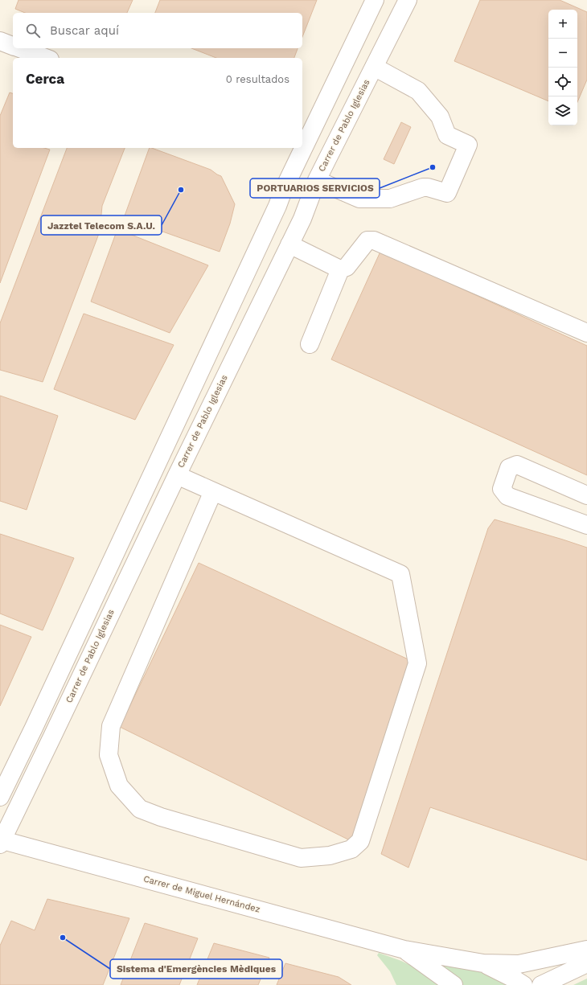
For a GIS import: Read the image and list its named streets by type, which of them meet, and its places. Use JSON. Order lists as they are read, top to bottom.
{
  "streets": {
    "street": ["Carrer de Pablo Iglesias", "Carrer de Miguel Hernández"]
  },
  "crossings": [
    ["Carrer de Pablo Iglesias", "Carrer de Miguel Hernández"]
  ],
  "places": ["PORTUARIOS SERVICIOS", "Jazztel Telecom S.A.U.", "Sistema d'Emergències Mèdiques"],
  "page": {
    "map_buttons": ["+", "−"],
    "search": "Buscar aquí",
    "heading": ["Cerca", "0 resultados"]
  }
}
